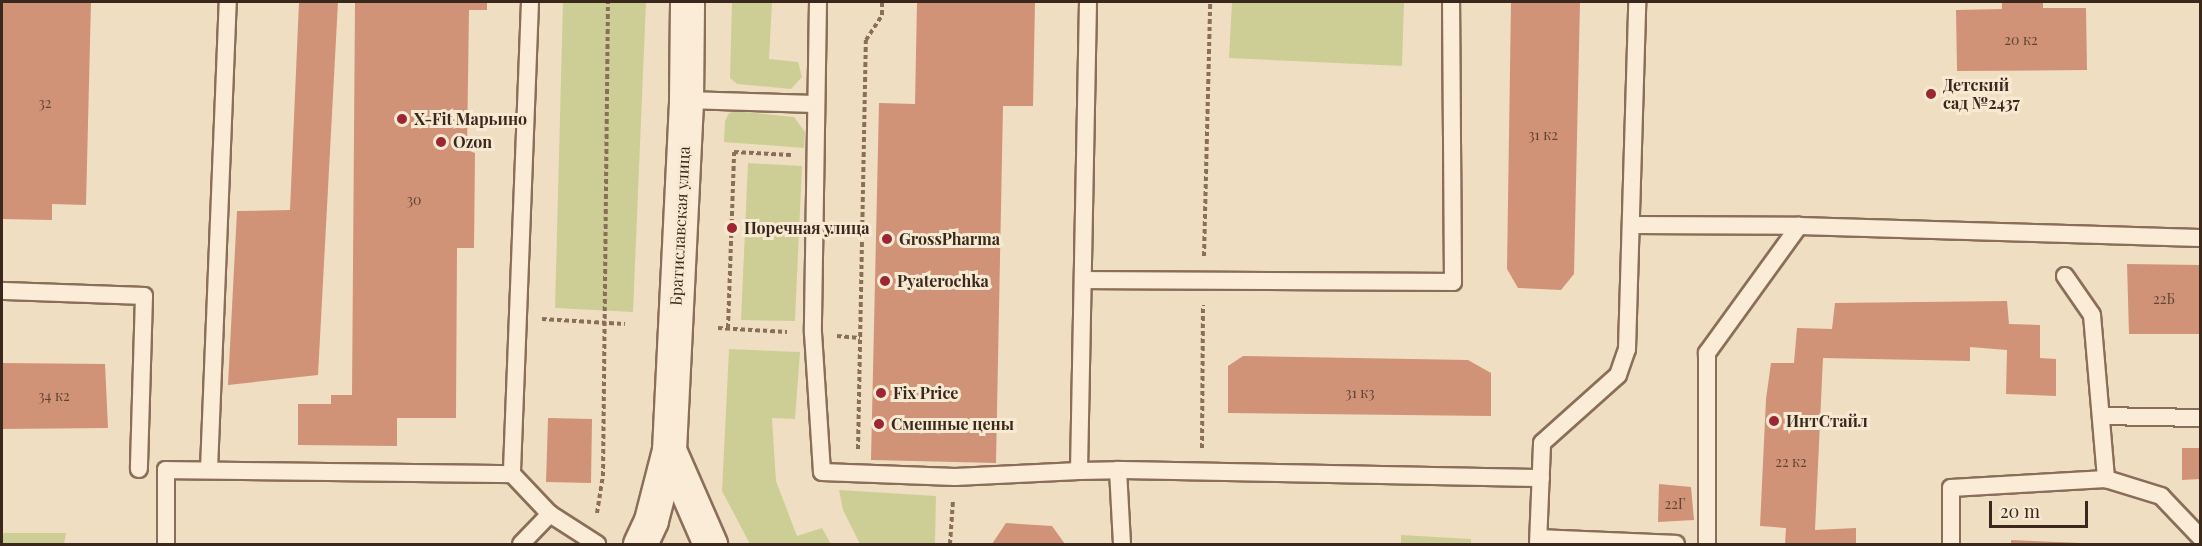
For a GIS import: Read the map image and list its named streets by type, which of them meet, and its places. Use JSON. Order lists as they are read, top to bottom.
{
  "streets": {
    "main road": ["Братиславская улица"]
  },
  "places": [
    "Детский сад №2437",
    "X-Fit Марьино",
    "Ozon",
    "Поречная улица",
    "GrossPharma",
    "Pyaterochka",
    "Fix Price",
    "ИнтСтайл",
    "Смешные цены"
  ],
  "house_numbers": [
    "20 к2",
    "32",
    "31 к2",
    "30",
    "22Б",
    "31 к3",
    "34 к2",
    "22 к2",
    "22Г"
  ],
  "scale_bar": "20 m"
}
